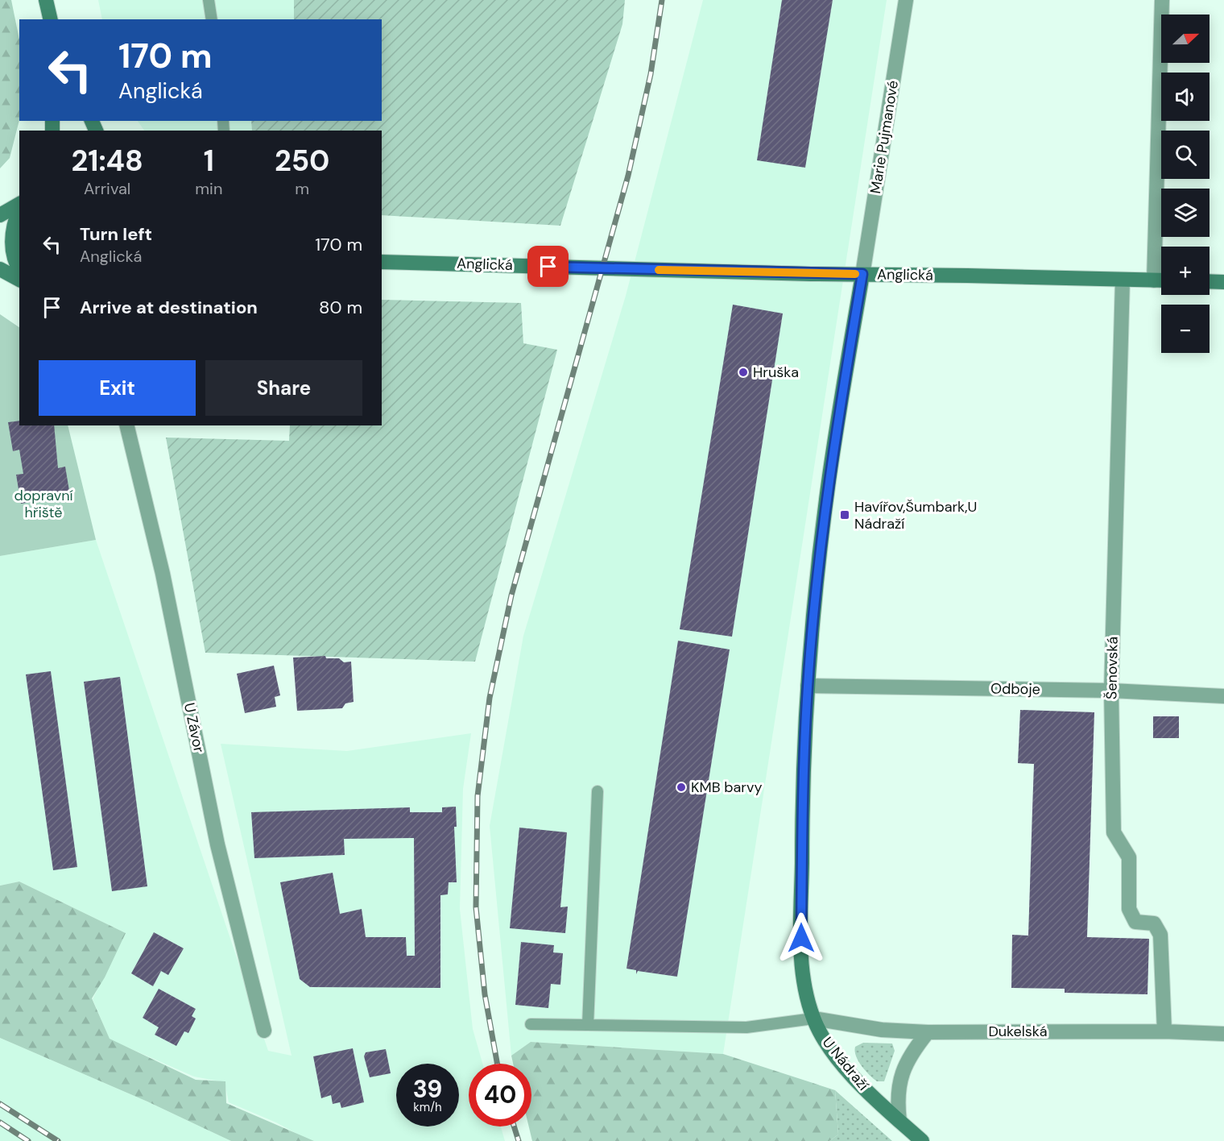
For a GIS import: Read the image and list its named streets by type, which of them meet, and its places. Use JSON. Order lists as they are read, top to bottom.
{
  "streets": {
    "street": [
      "Marie Pujmanové",
      "Anglická",
      "Šenovská",
      "Odboje",
      "U Závor",
      "Dukelská",
      "U Nádraží"
    ]
  },
  "crossings": [
    ["Marie Pujmanové", "Anglická"],
    ["Marie Pujmanové", "U Nádraží"],
    ["Anglická", "Šenovská"],
    ["Anglická", "U Nádraží"],
    ["Šenovská", "Odboje"],
    ["Šenovská", "Dukelská"],
    ["Odboje", "U Nádraží"],
    ["Dukelská", "U Nádraží"]
  ],
  "parks": ["dopravní hřiště"],
  "places": {
    "other": ["Hruška", "KMB barvy"],
    "transit": ["Havířov,Šumbark,U Nádraží"]
  },
  "north": "right",
  "page": {
    "map_buttons": ["+", "−"],
    "turn": ["170 m", "Anglická"],
    "eta": [
      "21:48",
      "Arrival",
      "1",
      "min",
      "250",
      "m"
    ],
    "list": [
      {
        "name": "Turn left",
        "note": "Anglická",
        "value": "170 m"
      },
      {
        "name": "Arrive at destination",
        "value": "80 m"
      }
    ],
    "buttons": ["Exit", "Share"],
    "speed": "39 km/h",
    "limit": "40"
  }
}
